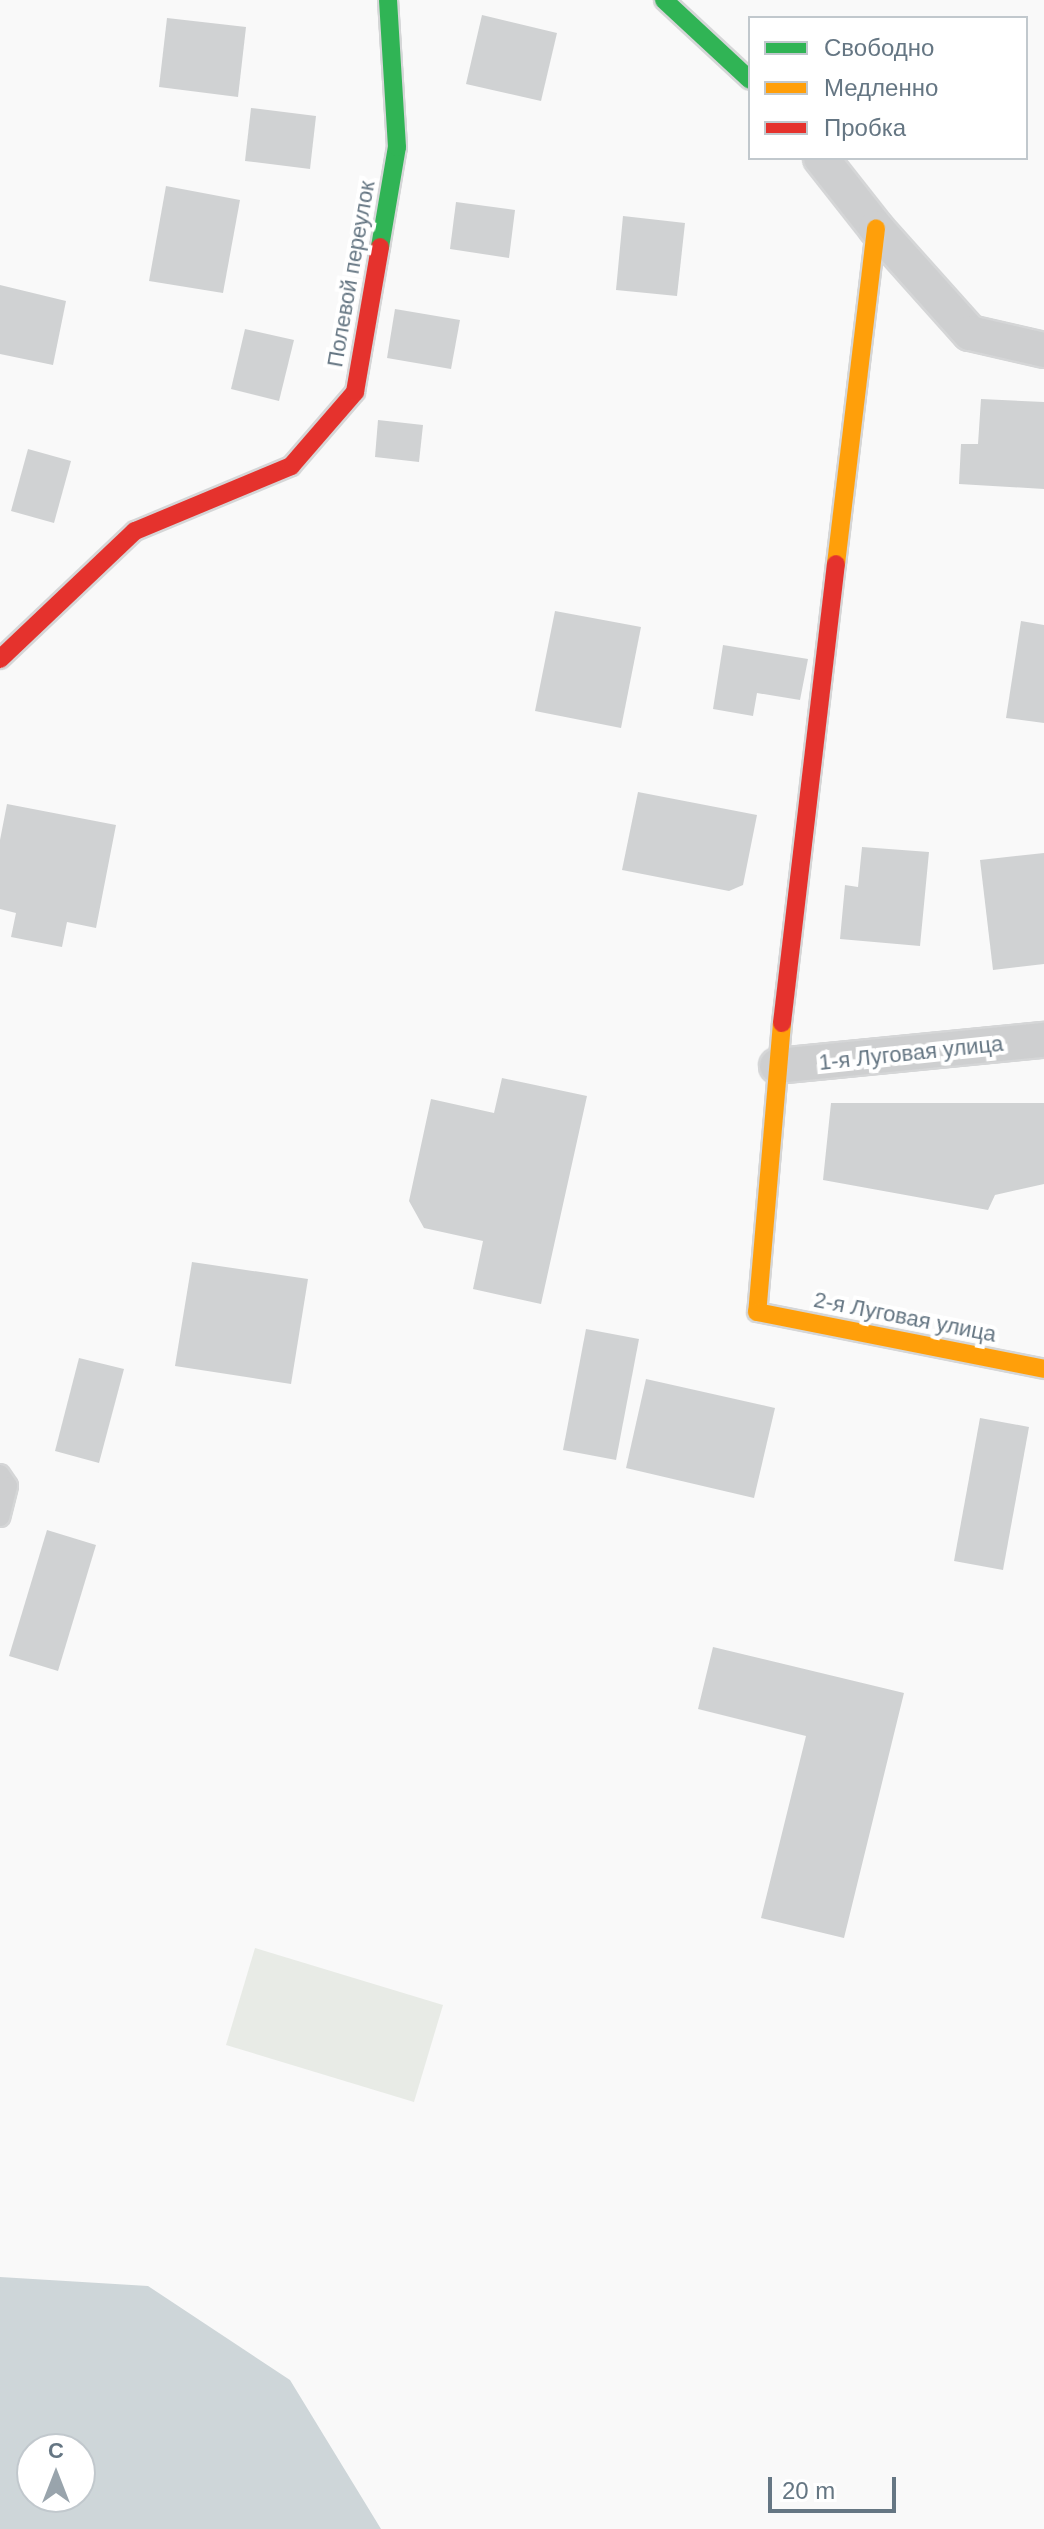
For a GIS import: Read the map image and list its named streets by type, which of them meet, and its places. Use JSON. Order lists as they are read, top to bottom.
{
  "streets": {
    "street": ["Полевой переулок", "1-я Луговая улица", "2-я Луговая улица"]
  },
  "crossings": [
    ["1-я Луговая улица", "2-я Луговая улица"]
  ],
  "legend": ["Свободно", "Медленно", "Пробка"],
  "scale_bar": "20 m",
  "north": "top"
}
